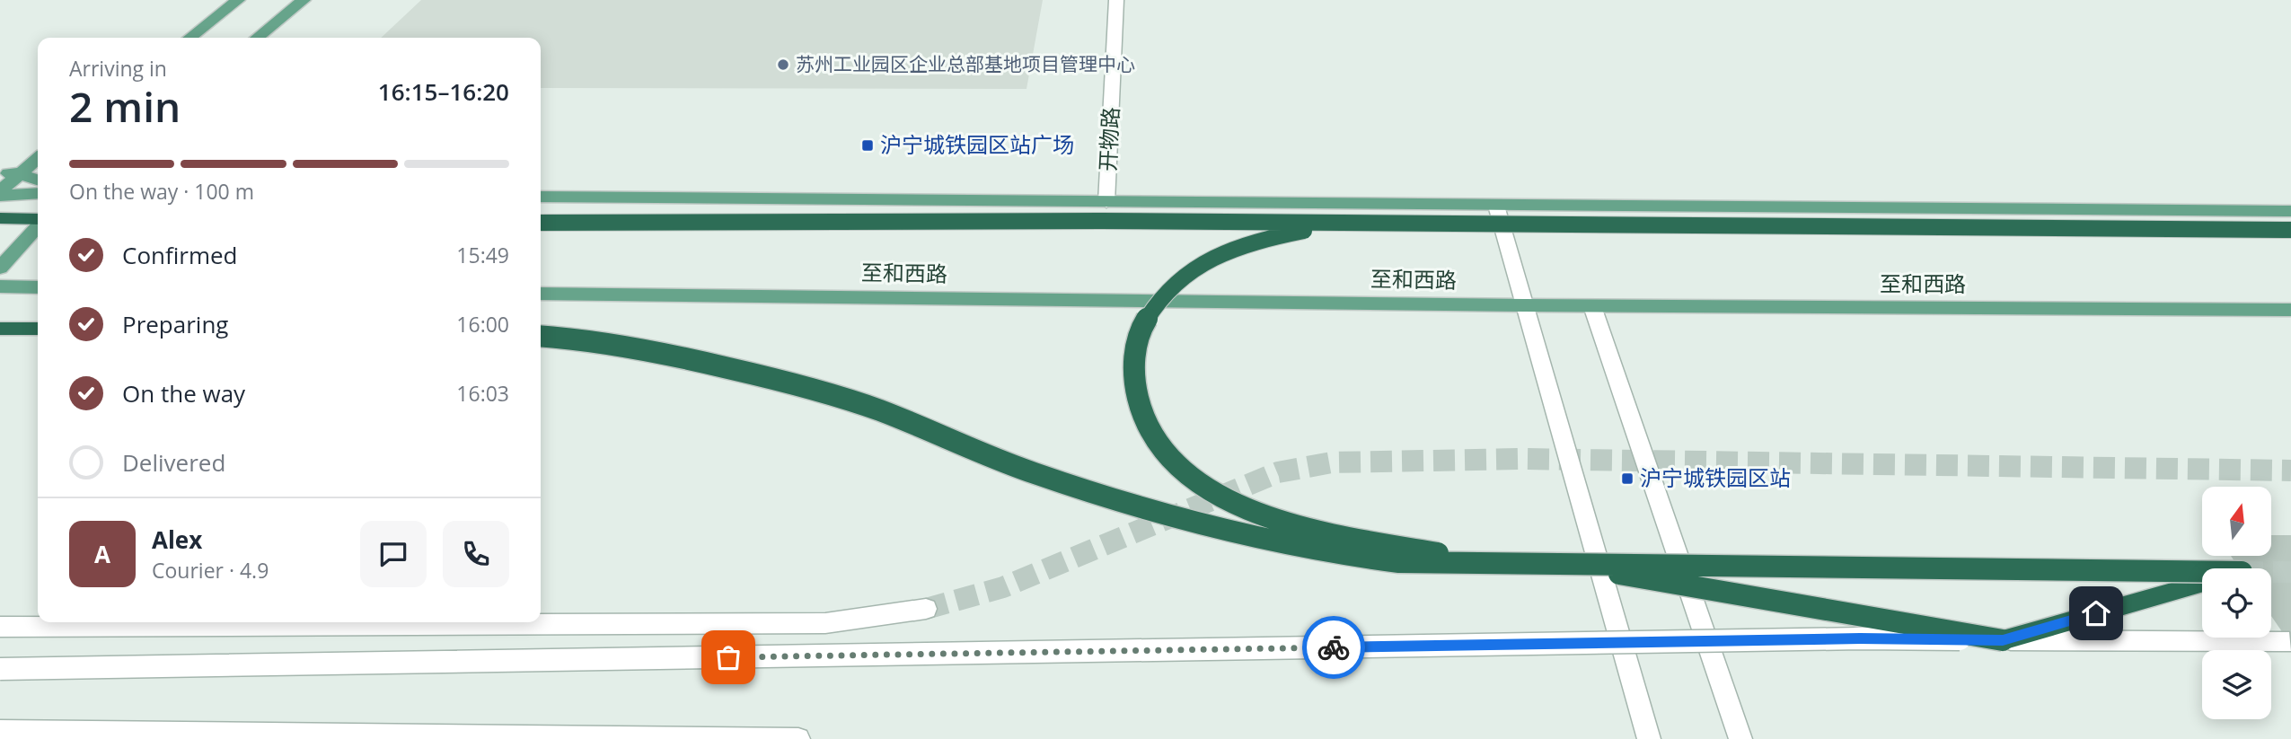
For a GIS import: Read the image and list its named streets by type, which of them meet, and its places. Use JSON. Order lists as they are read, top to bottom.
{
  "streets": {
    "main road": ["至和西路"],
    "street": ["开物路"]
  },
  "places": {
    "other": ["苏州工业园区企业总部基地项目管理中心"],
    "transit": ["沪宁城铁园区站广场", "沪宁城铁园区站"]
  },
  "north": "top",
  "page": {
    "heading": ["2 min", "Arriving in", "16:15–16:20"],
    "panel": ["Alex", "Courier · 4.9"],
    "bar": "On the way · 100 m",
    "list": [
      ["Confirmed", "15:49"],
      ["Preparing", "16:00"],
      ["On the way", "16:03"],
      "Delivered"
    ],
    "round": "A"
  }
}
